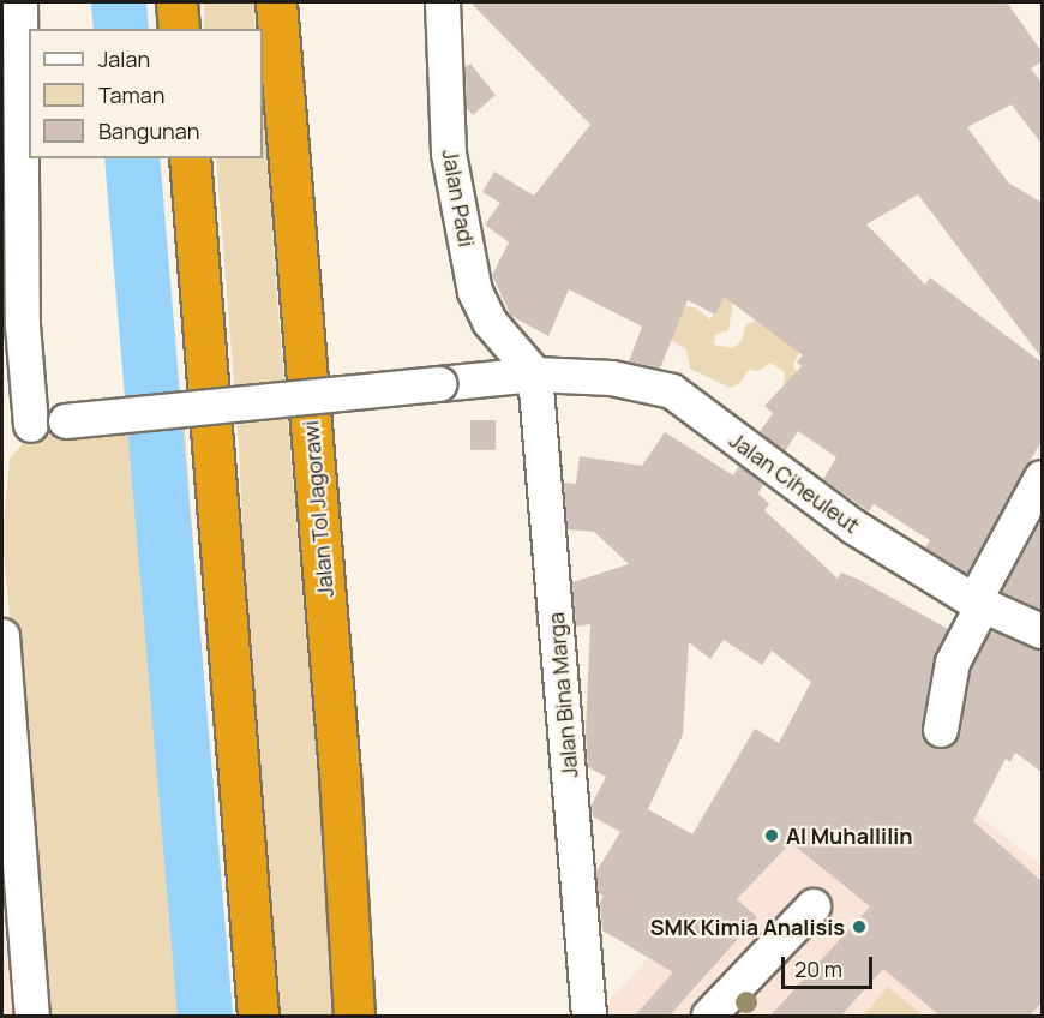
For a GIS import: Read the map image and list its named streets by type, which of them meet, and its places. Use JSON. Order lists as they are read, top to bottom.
{
  "streets": {
    "highway": ["Jalan Tol Jagorawi"],
    "street": ["Jalan Padi", "Jalan Ciheuleut", "Jalan Bina Marga"]
  },
  "crossings": [
    ["Jalan Padi", "Jalan Ciheuleut"],
    ["Jalan Padi", "Jalan Bina Marga"],
    ["Jalan Ciheuleut", "Jalan Bina Marga"]
  ],
  "places": ["Al Muhallilin", "SMK Kimia Analisis"],
  "legend": ["Jalan", "Taman", "Bangunan"],
  "scale_bar": "20 m"
}
